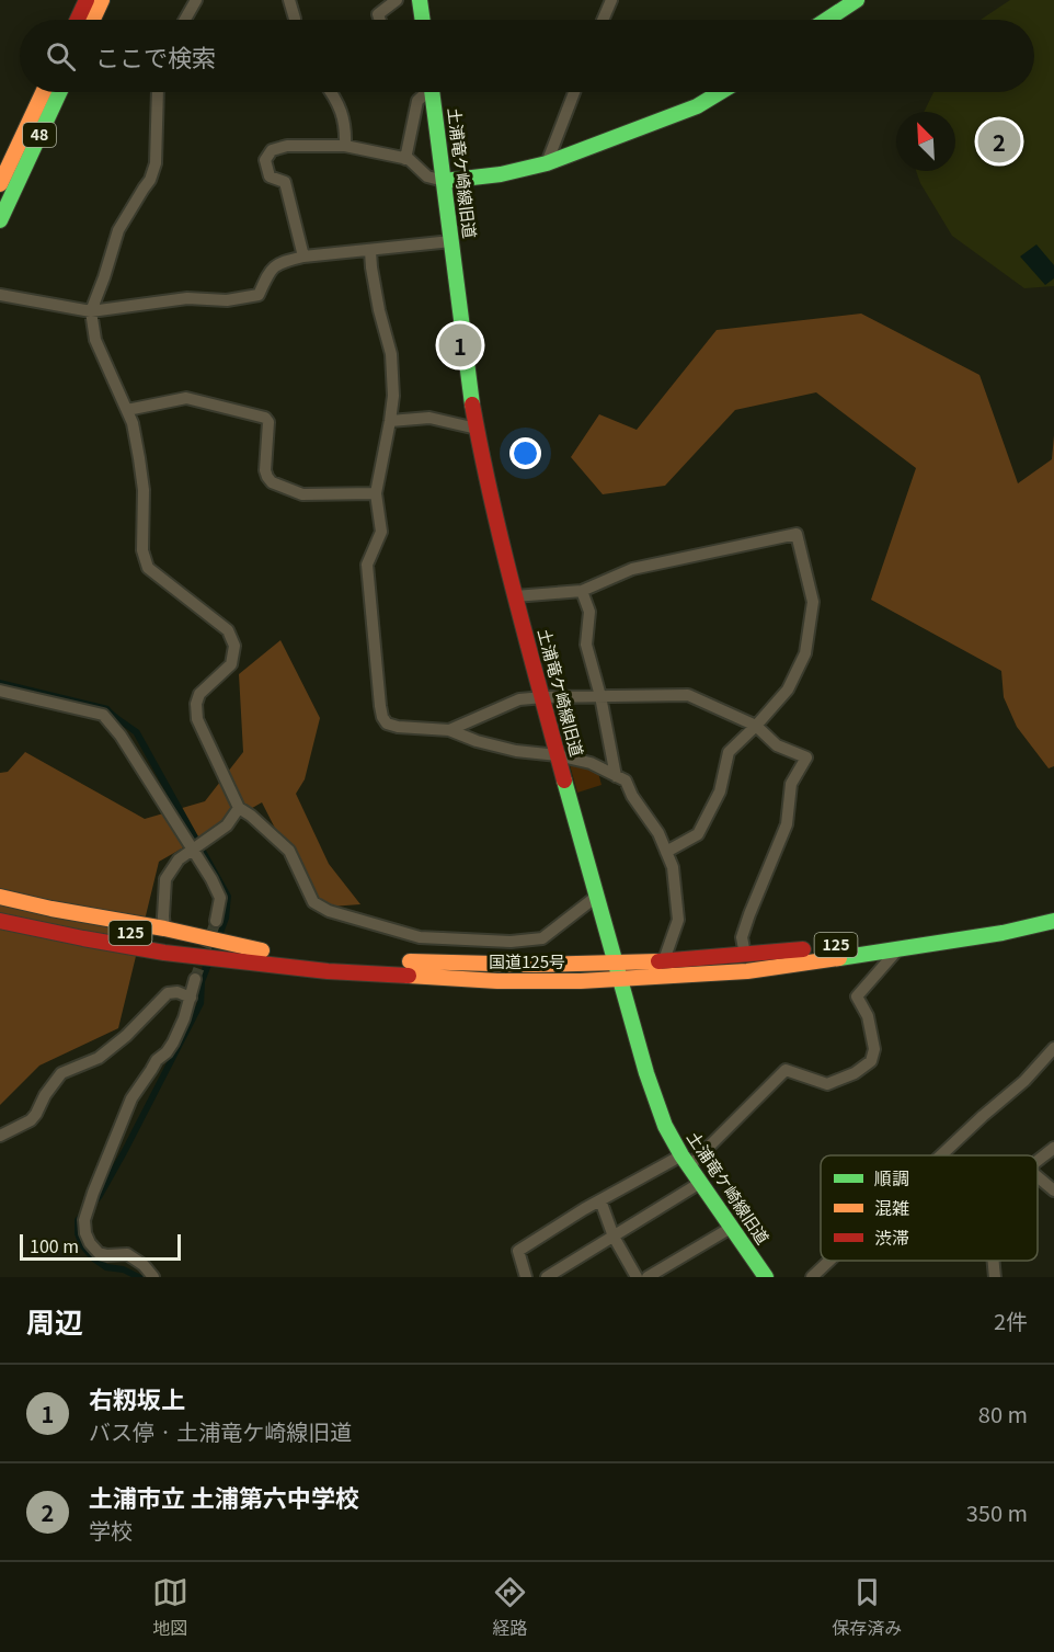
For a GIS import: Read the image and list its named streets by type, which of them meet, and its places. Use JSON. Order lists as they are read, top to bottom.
{
  "streets": {
    "main road": [
      "48",
      "土浦竜ケ崎線旧道",
      "125",
      "国道125号"
    ]
  },
  "crossings": [
    ["土浦竜ケ崎線旧道", "国道125号"]
  ],
  "legend": ["順調", "混雑", "渋滞"],
  "scale_bar": "100 m",
  "north": "top left",
  "page": {
    "search": "ここで検索",
    "pins": ["2", "1"],
    "scale": "100 m",
    "heading": ["周辺", "2件"],
    "list": [
      {
        "mark": "1",
        "name": "右籾坂上",
        "note": "バス停 · 土浦竜ケ崎線旧道",
        "value": "80 m"
      },
      {
        "mark": "2",
        "name": "土浦市立 土浦第六中学校",
        "note": "学校",
        "value": "350 m"
      }
    ],
    "nav": ["地図", "経路", "保存済み"]
  }
}
